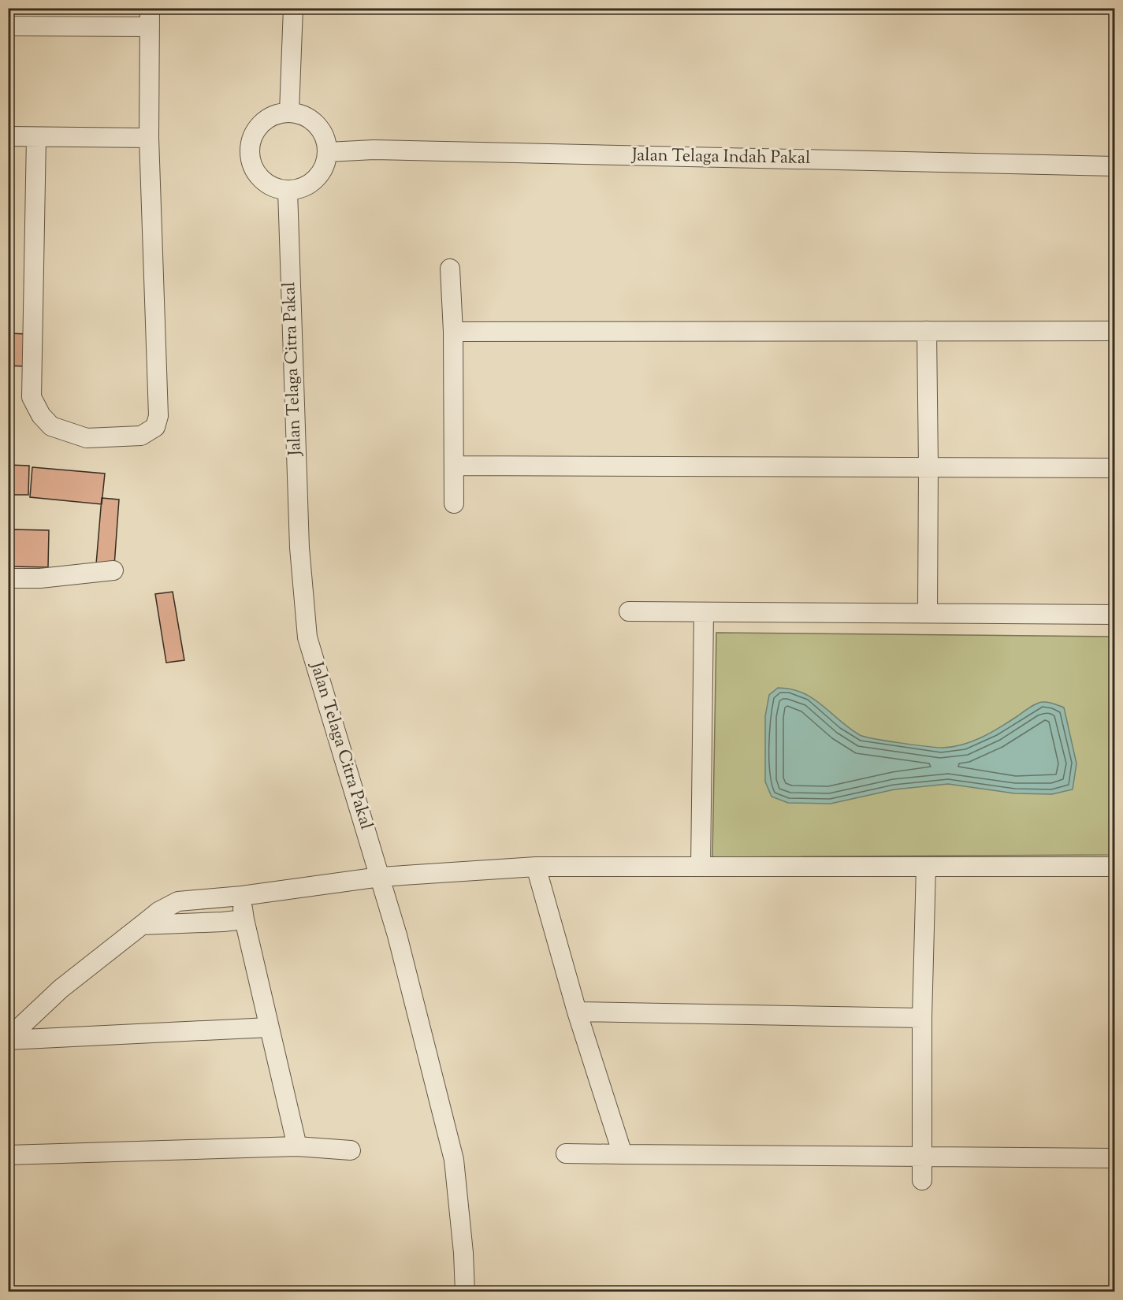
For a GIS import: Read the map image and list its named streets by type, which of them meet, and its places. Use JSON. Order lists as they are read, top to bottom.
{
  "streets": {
    "street": ["Jalan Telaga Indah Pakal", "Jalan Telaga Citra Pakal"]
  },
  "crossings": [
    ["Jalan Telaga Indah Pakal", "Jalan Telaga Citra Pakal"]
  ]
}
